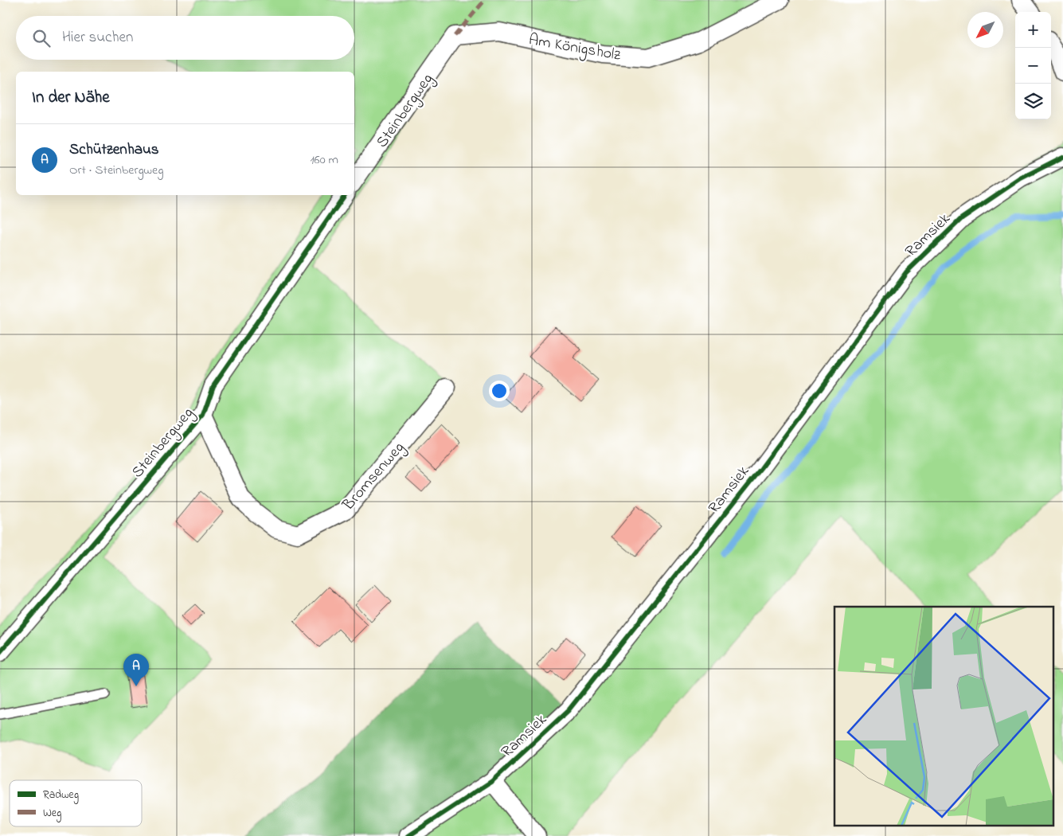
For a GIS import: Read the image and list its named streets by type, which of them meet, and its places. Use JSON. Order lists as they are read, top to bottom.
{
  "streets": {
    "street": [
      "Am Königsholz",
      "Steinbergweg",
      "Ramsiek",
      "Bromsenweg"
    ]
  },
  "crossings": [
    ["Am Königsholz", "Steinbergweg"],
    ["Steinbergweg", "Bromsenweg"]
  ],
  "legend": ["Radweg", "Weg"],
  "north": "bottom left",
  "page": {
    "map_buttons": ["+", "−"],
    "search": "Hier suchen",
    "heading": "In der Nähe",
    "list": [
      {
        "mark": "A",
        "name": "Schützenhaus",
        "note": "Ort · Steinbergweg",
        "value": "160 m"
      }
    ],
    "pins": "A"
  }
}
